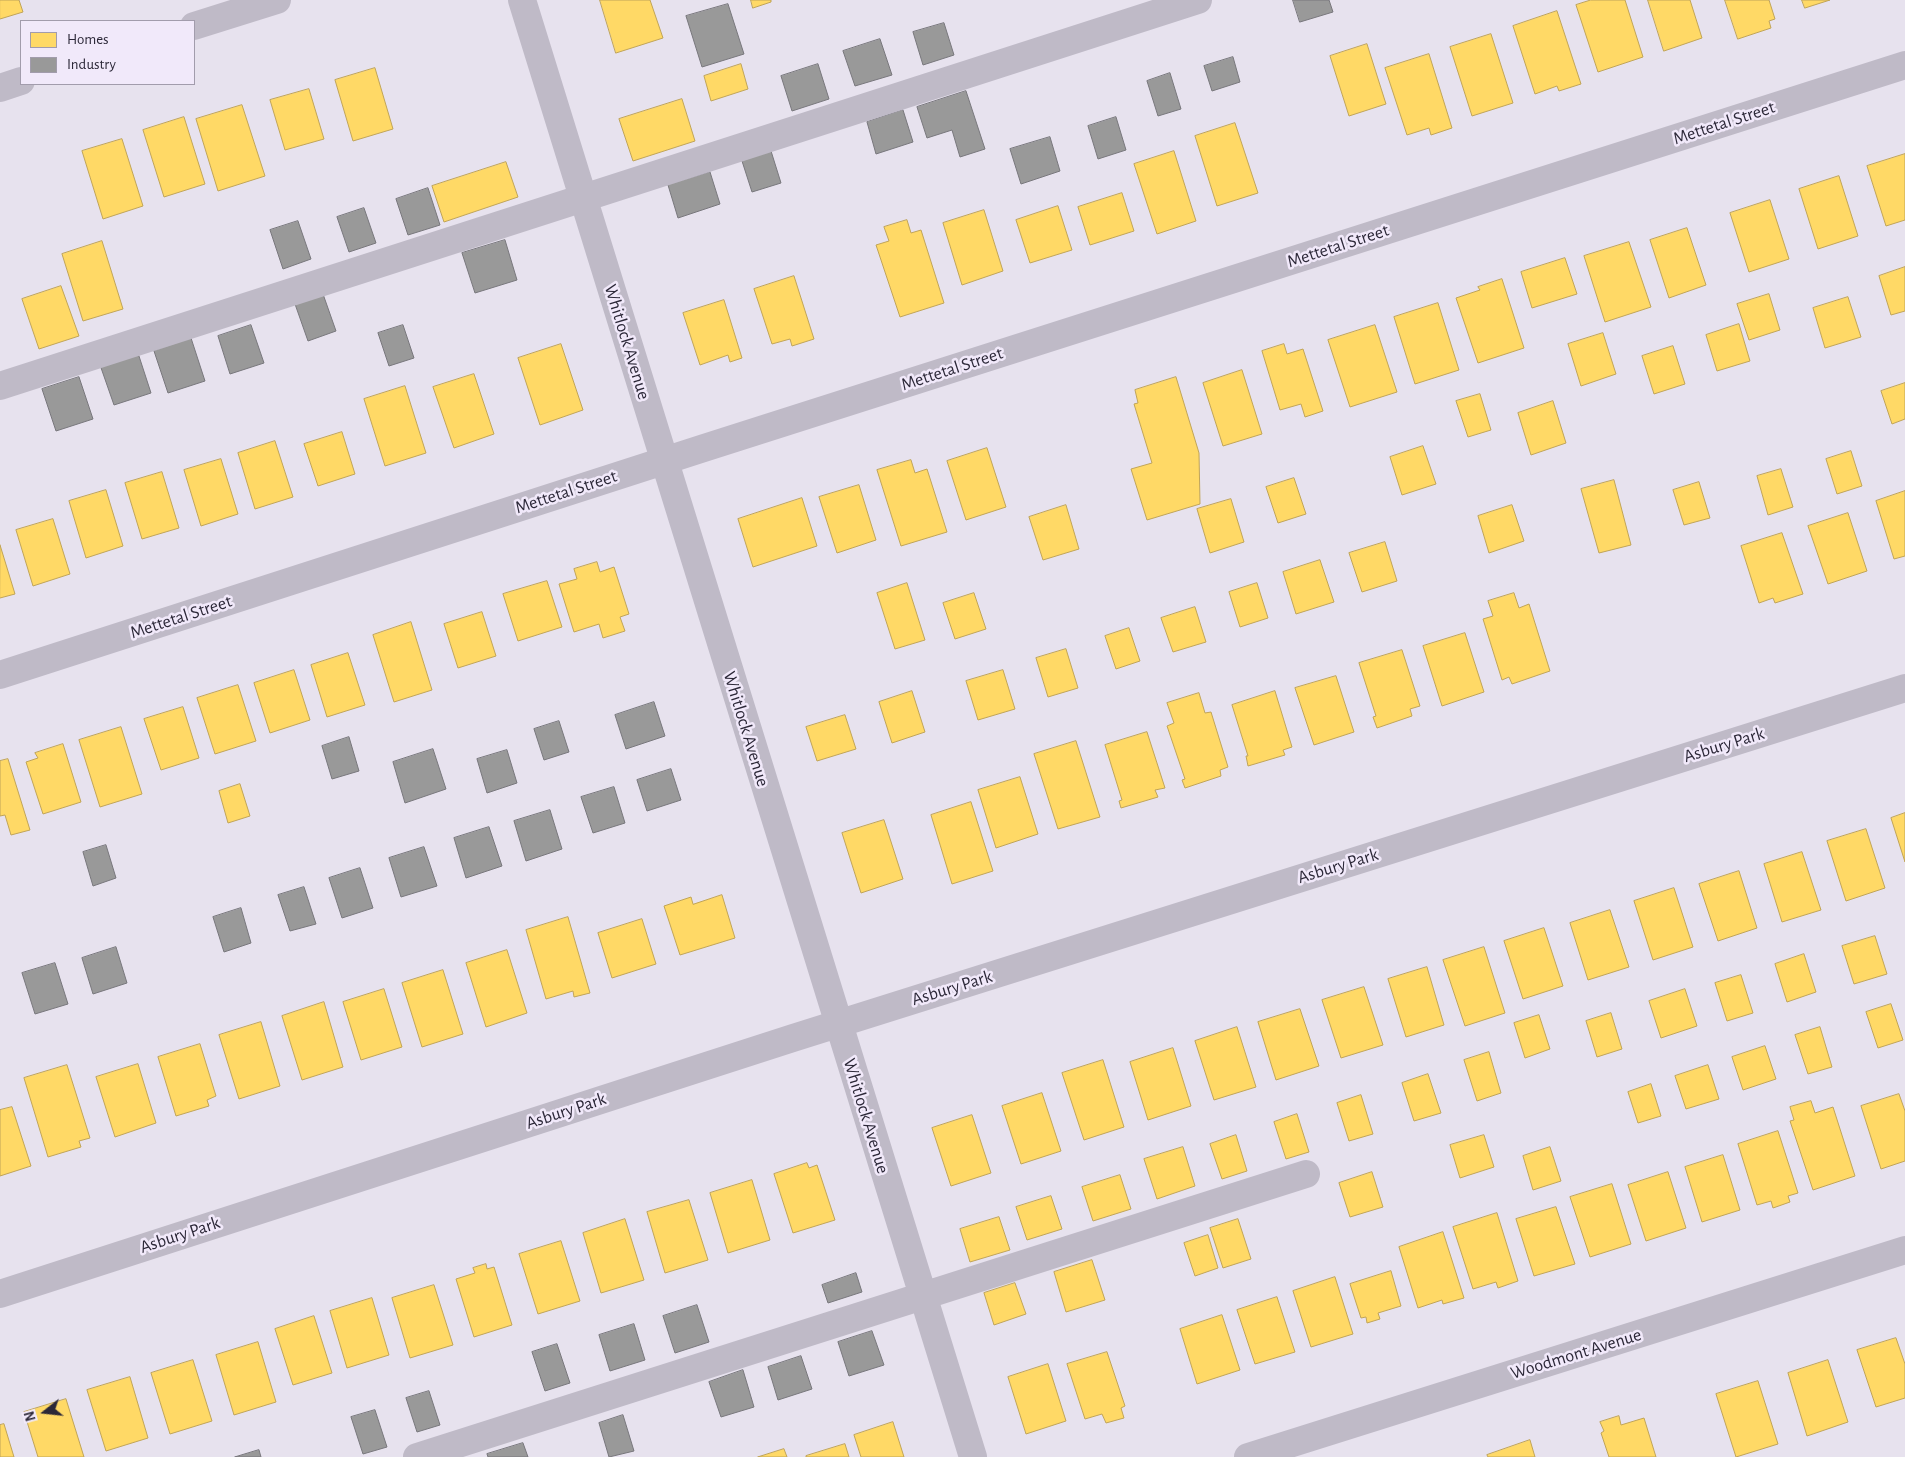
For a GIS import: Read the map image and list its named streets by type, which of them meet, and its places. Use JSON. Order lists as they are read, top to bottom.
{
  "streets": {
    "street": [
      "Mettetal Street",
      "Whitlock Avenue",
      "Asbury Park",
      "Woodmont Avenue"
    ]
  },
  "crossings": [
    ["Mettetal Street", "Whitlock Avenue"],
    ["Whitlock Avenue", "Asbury Park"]
  ],
  "legend": ["Homes", "Industry"],
  "north": "left"
}
